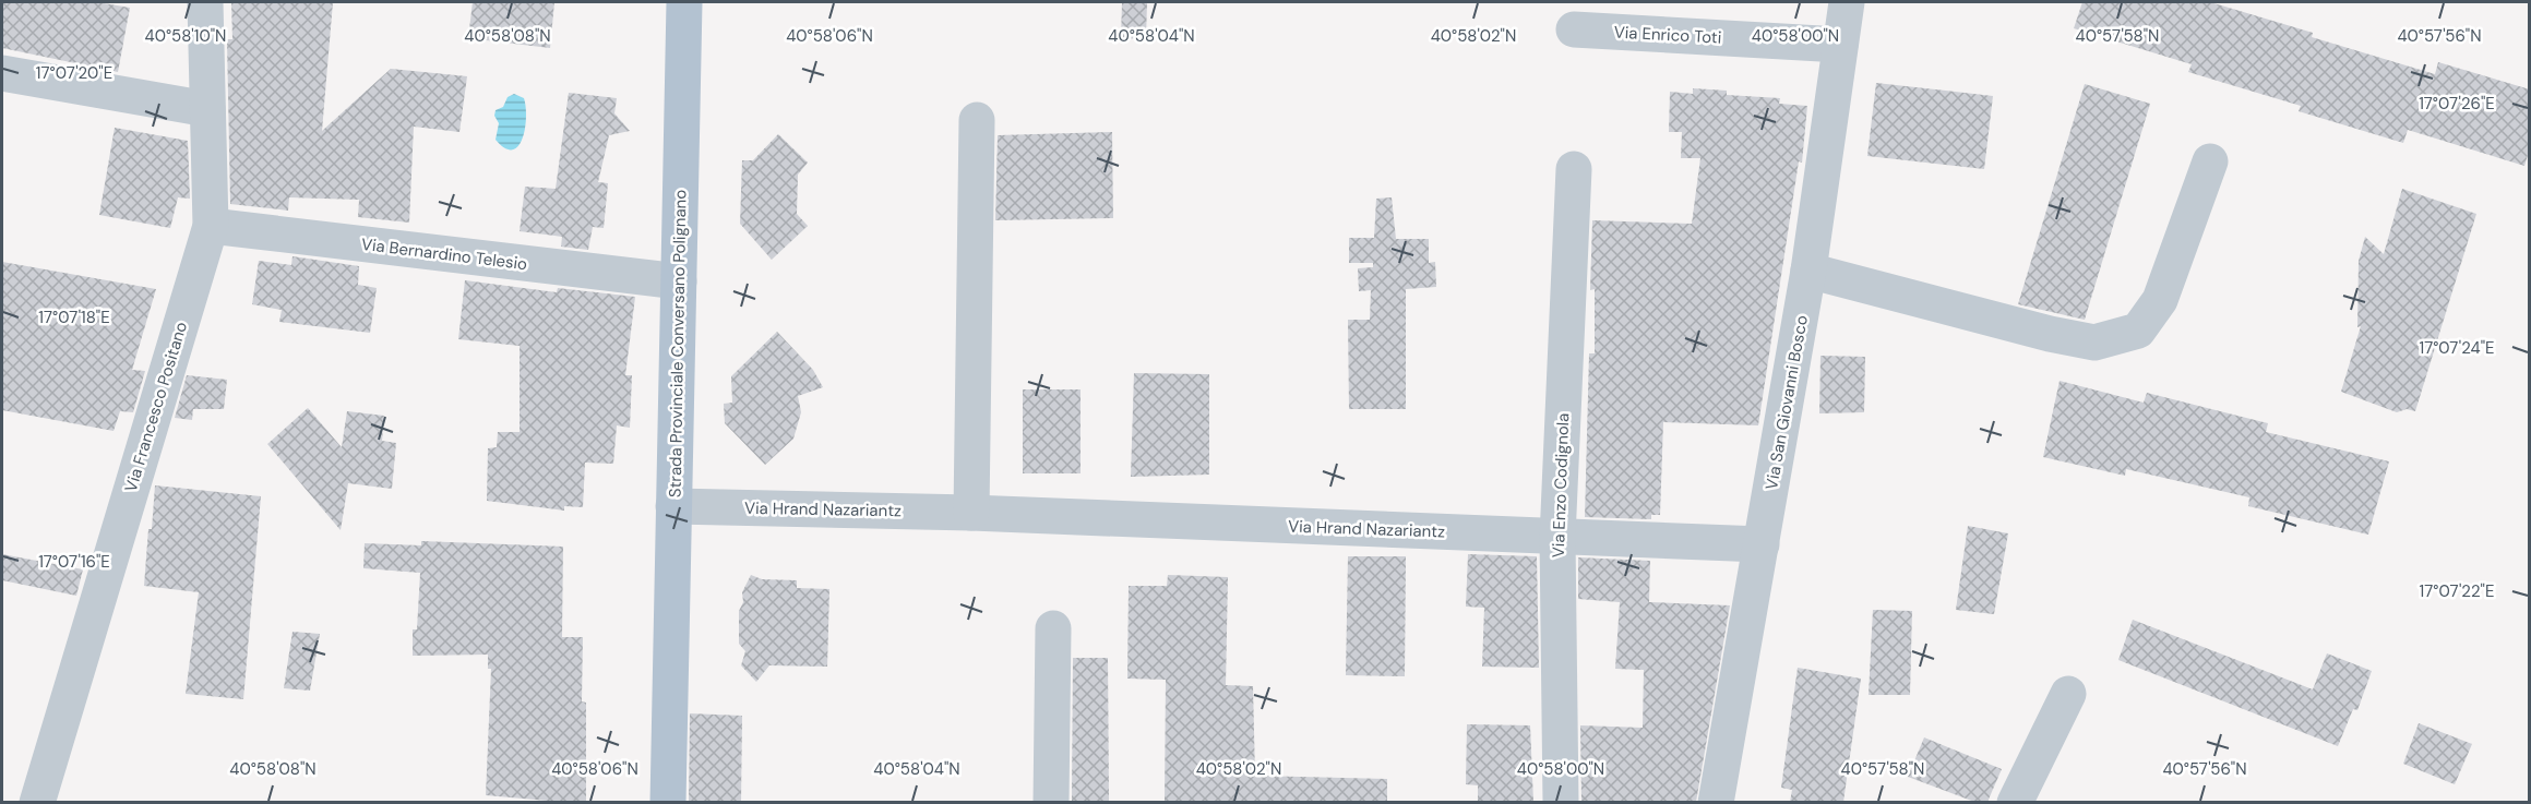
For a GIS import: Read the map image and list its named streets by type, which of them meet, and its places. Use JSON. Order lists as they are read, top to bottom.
{
  "streets": {
    "main road": ["Strada Provinciale Conversano Polignano"],
    "street": [
      "Via Enrico Toti",
      "Via Bernardino Telesio",
      "Via San Giovanni Bosco",
      "Via Francesco Positano",
      "Via Enzo Codignola",
      "Via Hrand Nazariantz"
    ]
  },
  "crossings": [
    ["Via Enrico Toti", "Via San Giovanni Bosco"],
    ["Via Bernardino Telesio", "Strada Provinciale Conversano Polignano"],
    ["Via Bernardino Telesio", "Via Francesco Positano"],
    ["Strada Provinciale Conversano Polignano", "Via Hrand Nazariantz"],
    ["Via San Giovanni Bosco", "Via Hrand Nazariantz"],
    ["Via Enzo Codignola", "Via Hrand Nazariantz"]
  ],
  "coordinates": [
    "40°58'10\"N",
    "40°58'08\"N",
    "40°58'06\"N",
    "40°58'04\"N",
    "40°58'02\"N",
    "40°58'00\"N",
    "40°57'58\"N",
    "40°57'56\"N",
    "17°07'20\"E",
    "17°07'26\"E",
    "17°07'18\"E",
    "17°07'24\"E",
    "17°07'16\"E",
    "17°07'22\"E"
  ]
}
